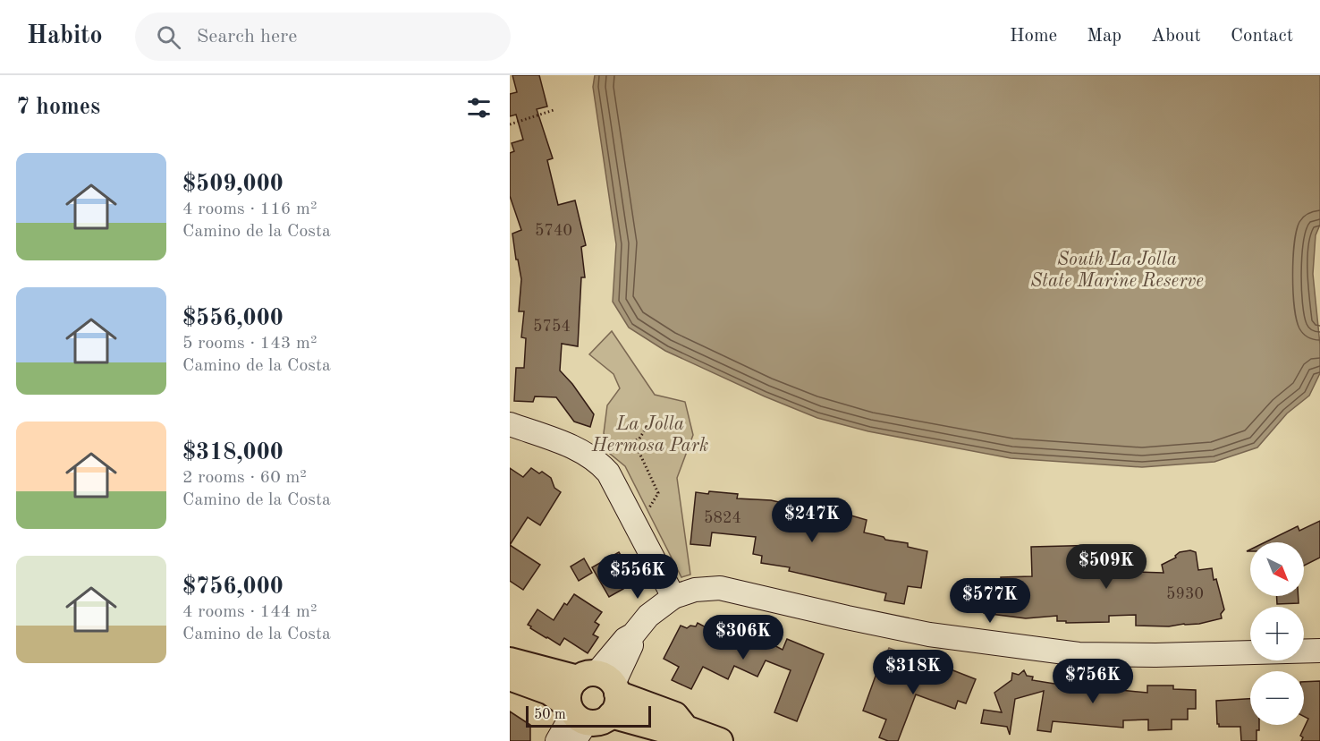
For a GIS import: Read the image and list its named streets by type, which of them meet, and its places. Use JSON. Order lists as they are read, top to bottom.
{
  "parks": ["South La Jolla State Marine Reserve", "La Jolla Hermosa Park"],
  "house_numbers": [
    "5740",
    "5754",
    "5824",
    "5930"
  ],
  "scale_bar": "50 m",
  "north": "bottom right",
  "page": {
    "header": "Habito",
    "search": "Search here",
    "nav": [
      "Home",
      "Map",
      "About",
      "Contact"
    ],
    "heading": "7 homes",
    "list": [
      {
        "name": "$509,000",
        "note": "4 rooms · 116 m² · Camino de la Costa"
      },
      {
        "name": "$556,000",
        "note": "5 rooms · 143 m² · Camino de la Costa"
      },
      {
        "name": "$318,000",
        "note": "2 rooms · 60 m² · Camino de la Costa"
      },
      {
        "name": "$756,000",
        "note": "4 rooms · 144 m² · Camino de la Costa"
      }
    ],
    "price": [
      "$247K",
      "$509K",
      "$556K",
      "$577K",
      "$306K",
      "$318K",
      "$756K"
    ],
    "map_buttons": ["+", "−"],
    "scale": "50 m"
  }
}
